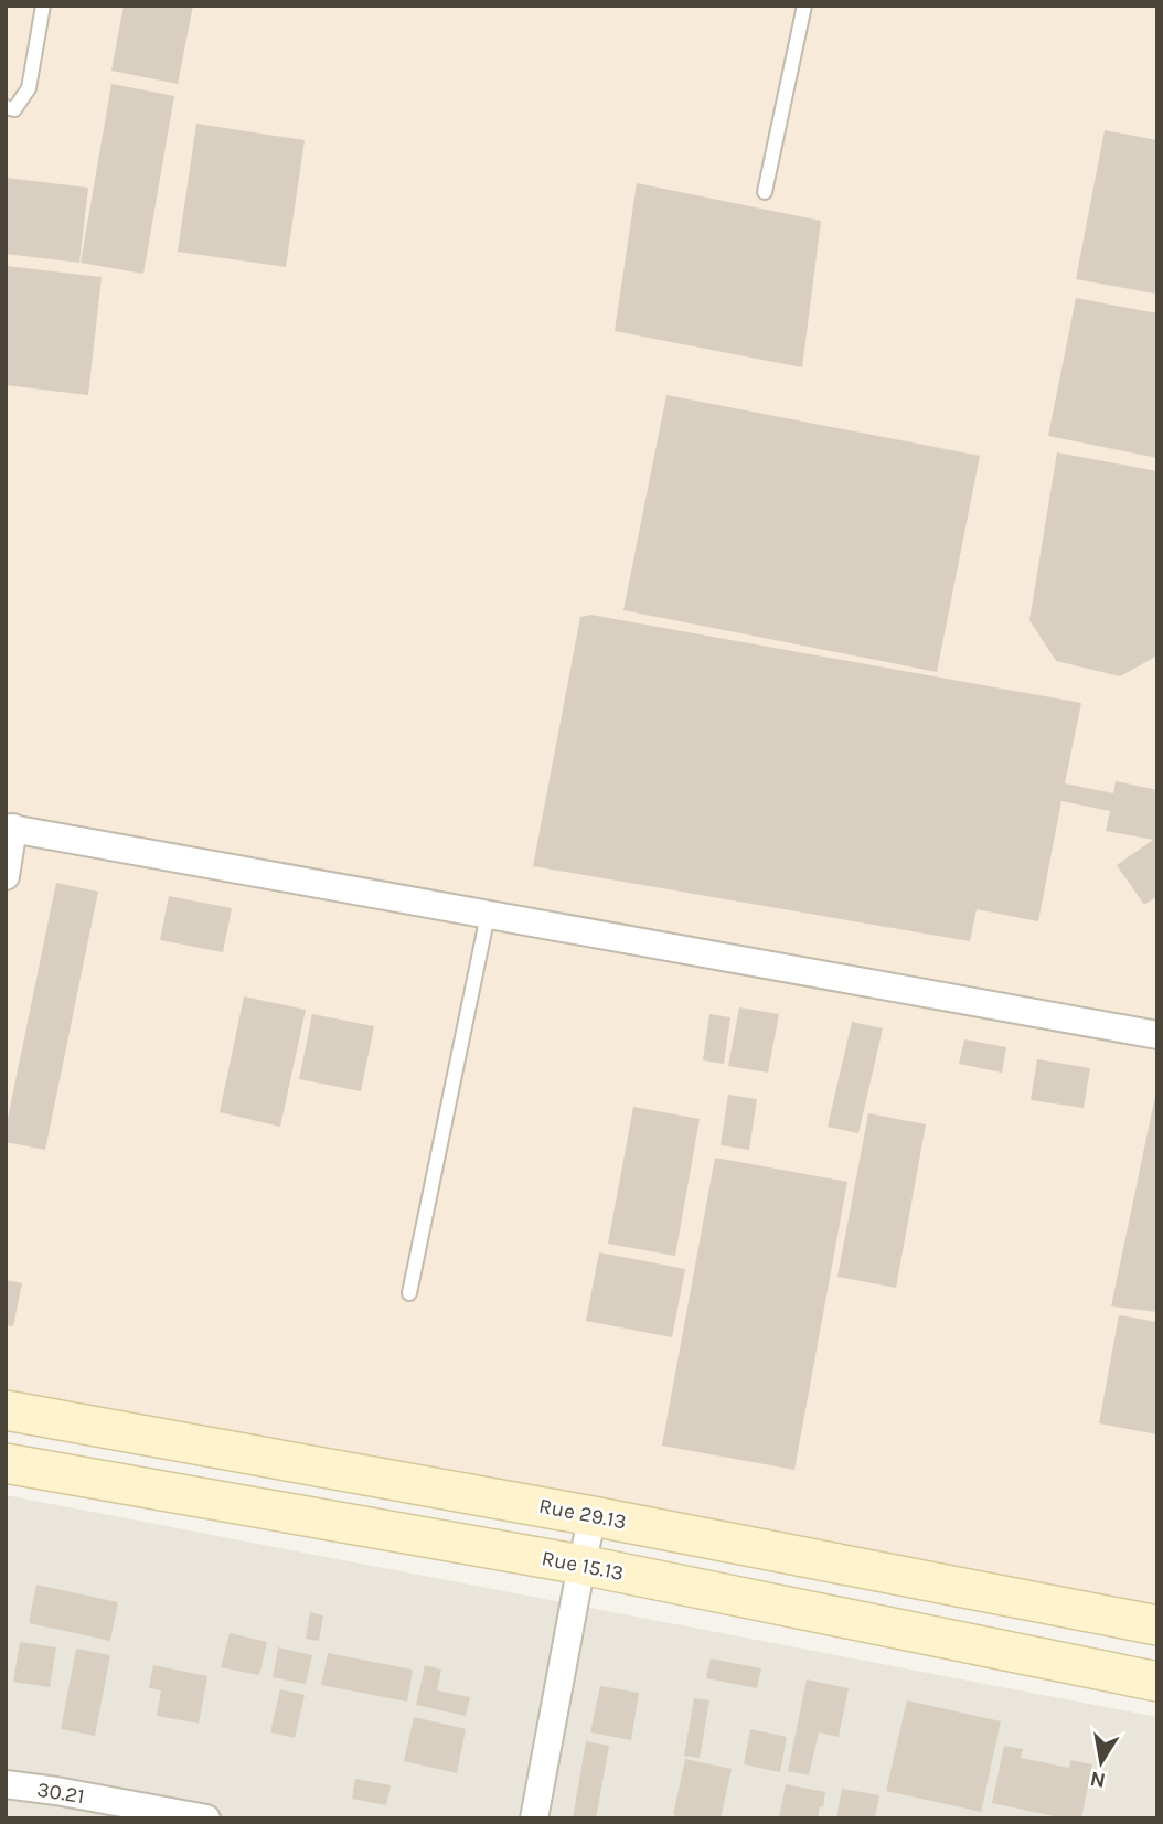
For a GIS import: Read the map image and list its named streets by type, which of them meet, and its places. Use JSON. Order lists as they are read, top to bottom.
{
  "streets": {
    "main road": ["Rue 29.13", "Rue 15.13"],
    "street": ["30.21"]
  },
  "north": "bottom"
}
